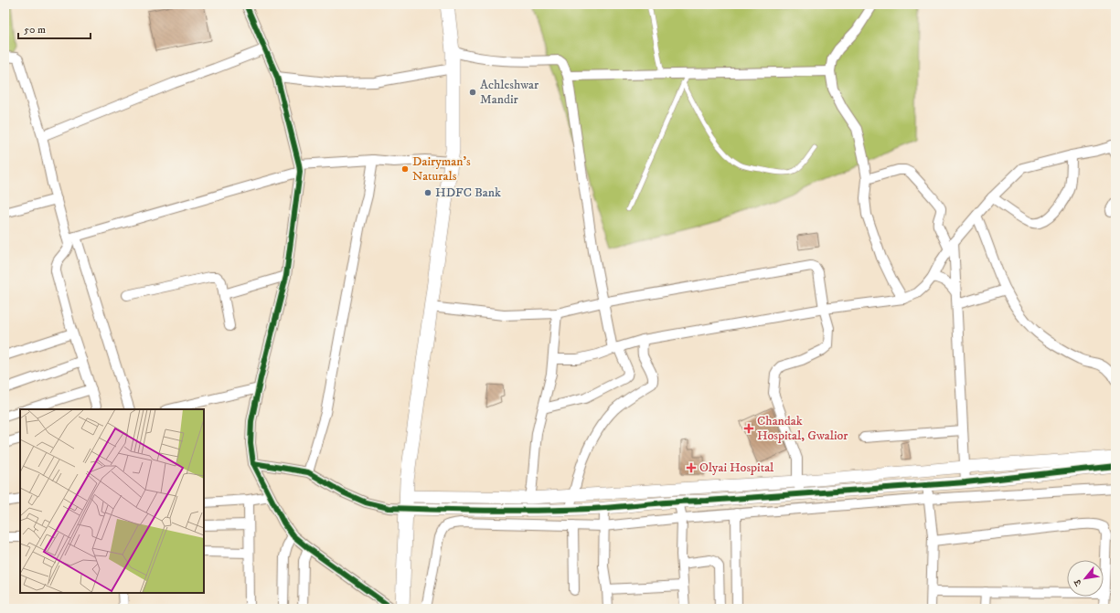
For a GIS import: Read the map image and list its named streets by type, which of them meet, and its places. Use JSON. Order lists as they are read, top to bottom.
{
  "places": {
    "other": ["Achleshwar Mandir", "Dairyman's Naturals", "HDFC Bank"],
    "health": ["Chandak Hospital, Gwalior", "Olyai Hospital"]
  },
  "scale_bar": "50 m",
  "north": "bottom left"
}
